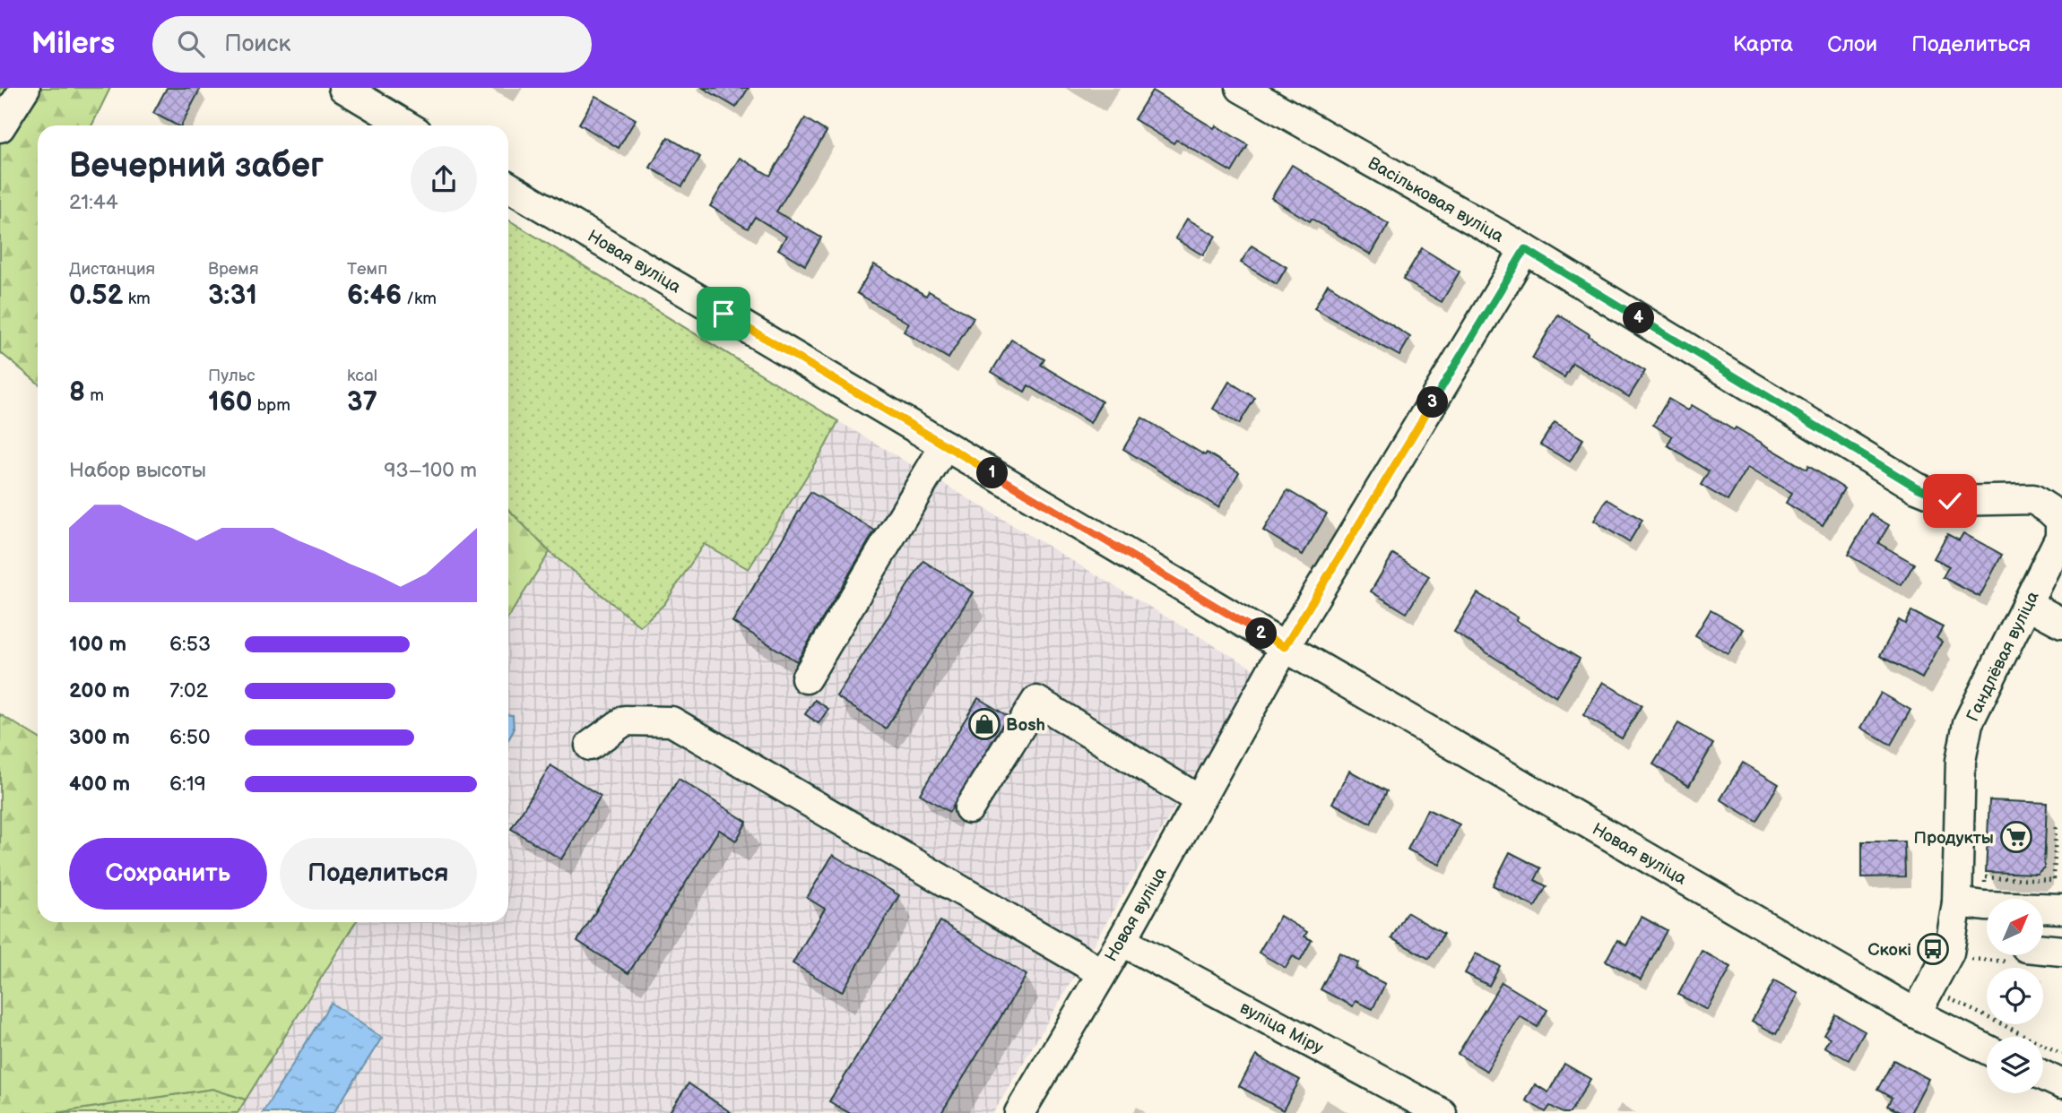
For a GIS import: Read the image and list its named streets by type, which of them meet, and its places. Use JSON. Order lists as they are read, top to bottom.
{
  "streets": {
    "street": [
      "Васільковая вуліца",
      "Новая вуліца",
      "Гандлёвая вуліца",
      "вуліца Міру"
    ]
  },
  "crossings": [
    ["Васільковая вуліца", "Гандлёвая вуліца"],
    ["Новая вуліца", "Гандлёвая вуліца"],
    ["Новая вуліца", "вуліца Міру"]
  ],
  "places": {
    "shop": ["Bosh"],
    "supermarket": ["Продукты"],
    "bus stop": ["Скокі"]
  },
  "north": "top right",
  "page": {
    "header": "Milers",
    "search": "Поиск",
    "nav": ["Карта", "Слои", "Поделиться"],
    "heading": ["Вечерний забег", "21:44"],
    "stats": [
      ["Дистанция", "0.52 km"],
      ["Время", "3:31"],
      ["Темп", "6:46 /km"],
      ["8 m"],
      ["Пульс", "160 bpm"],
      ["kcal", "37"]
    ],
    "pins": [
      "4",
      "3",
      "1",
      "2"
    ],
    "chart": ["Набор высоты", "93–100 m"],
    "list": [
      {
        "name": "100 m",
        "note": "6:53"
      },
      {
        "name": "200 m",
        "note": "7:02"
      },
      {
        "name": "300 m",
        "note": "6:50"
      },
      {
        "name": "400 m",
        "note": "6:19"
      }
    ],
    "buttons": ["Сохранить", "Поделиться"]
  }
}
